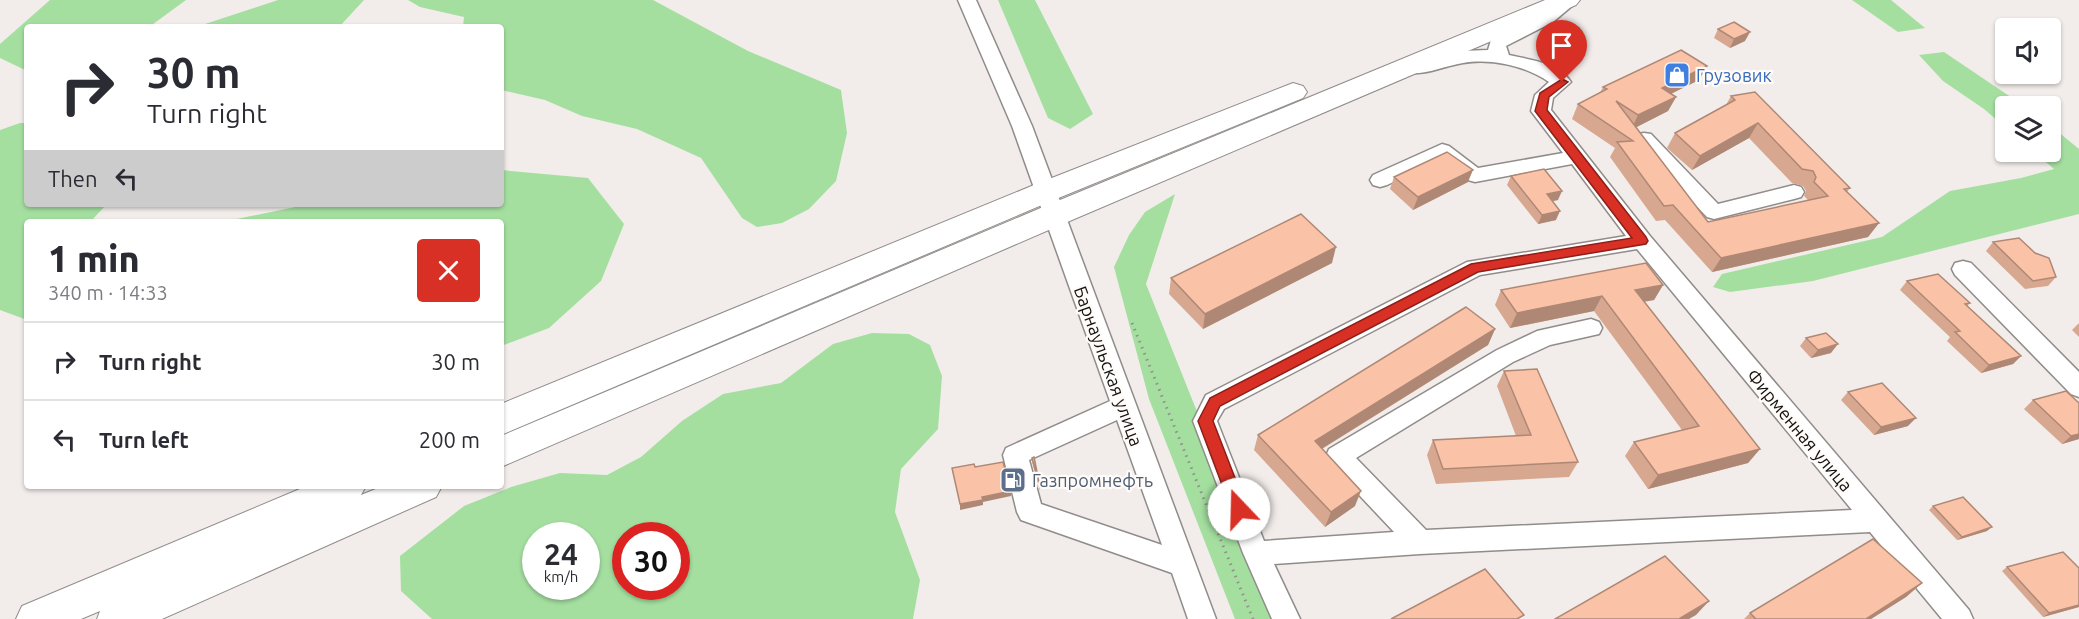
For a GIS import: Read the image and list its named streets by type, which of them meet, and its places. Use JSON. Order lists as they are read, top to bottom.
{
  "streets": {
    "street": ["Барнаульская улица", "Фирменная улица"]
  },
  "places": {
    "shop": ["Грузовик"],
    "fuel station": ["Газпромнефть"]
  },
  "page": {
    "turn": ["30 m", "Turn right"],
    "then": "Then",
    "heading": ["1 min", "340 m · 14:33"],
    "list": [
      {
        "name": "Turn right",
        "value": "30 m"
      },
      {
        "name": "Turn left",
        "value": "200 m"
      }
    ],
    "speed": "24 km/h",
    "limit": "30"
  }
}
